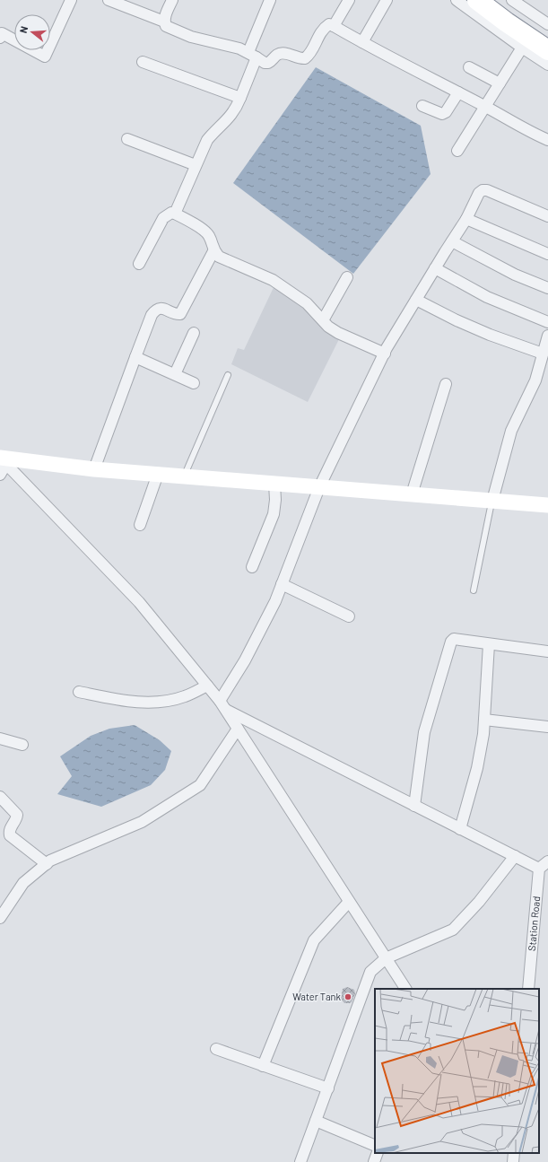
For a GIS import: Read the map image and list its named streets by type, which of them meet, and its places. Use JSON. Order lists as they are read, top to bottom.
{
  "streets": {
    "street": ["Station Road"]
  },
  "places": ["Water Tank"],
  "north": "left"
}
